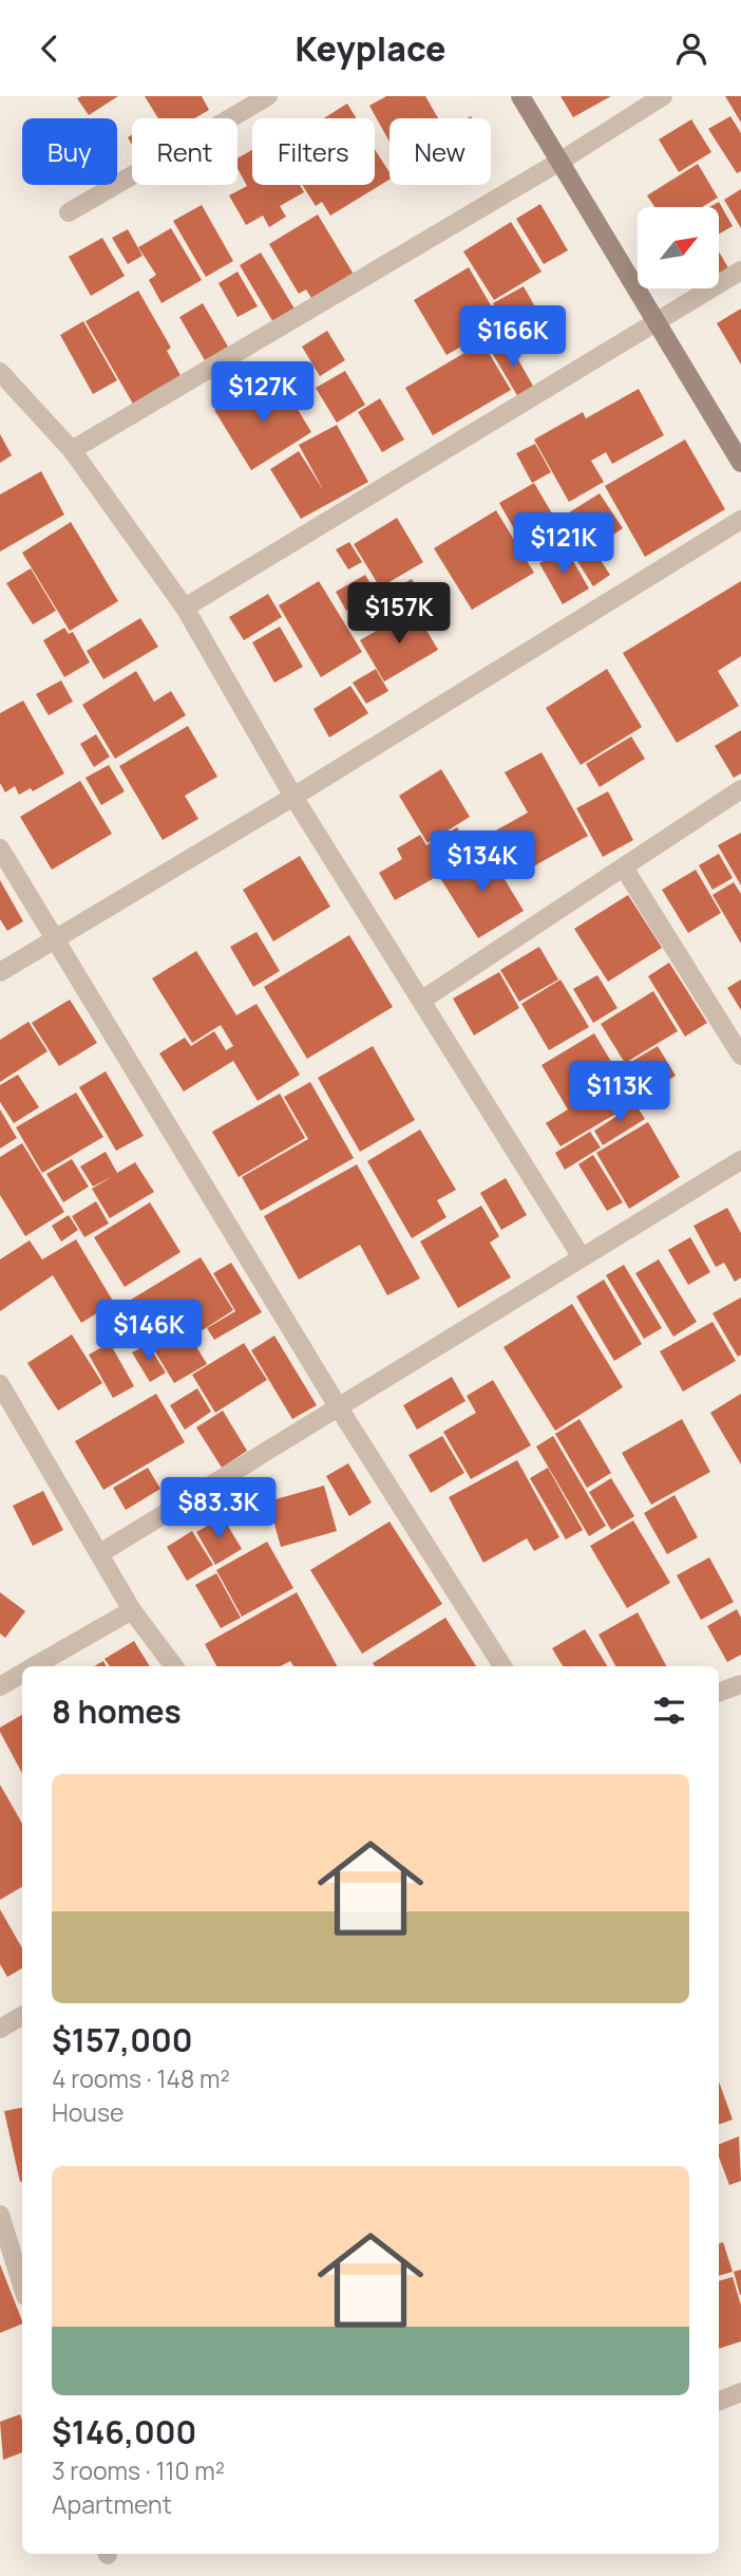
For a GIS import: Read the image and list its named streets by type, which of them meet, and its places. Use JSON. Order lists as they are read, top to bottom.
{
  "north": "top right",
  "page": {
    "header": "Keyplace",
    "chip": [
      "Buy",
      "Rent",
      "Filters",
      "New"
    ],
    "price": [
      "$166K",
      "$127K",
      "$121K",
      "$157K",
      "$134K",
      "$113K",
      "$146K",
      "$83.3K"
    ],
    "heading": "8 homes",
    "list": [
      {
        "name": "$157,000",
        "note": "4 rooms · 148 m² · House"
      },
      {
        "name": "$146,000",
        "note": "3 rooms · 110 m² · Apartment"
      }
    ]
  }
}
